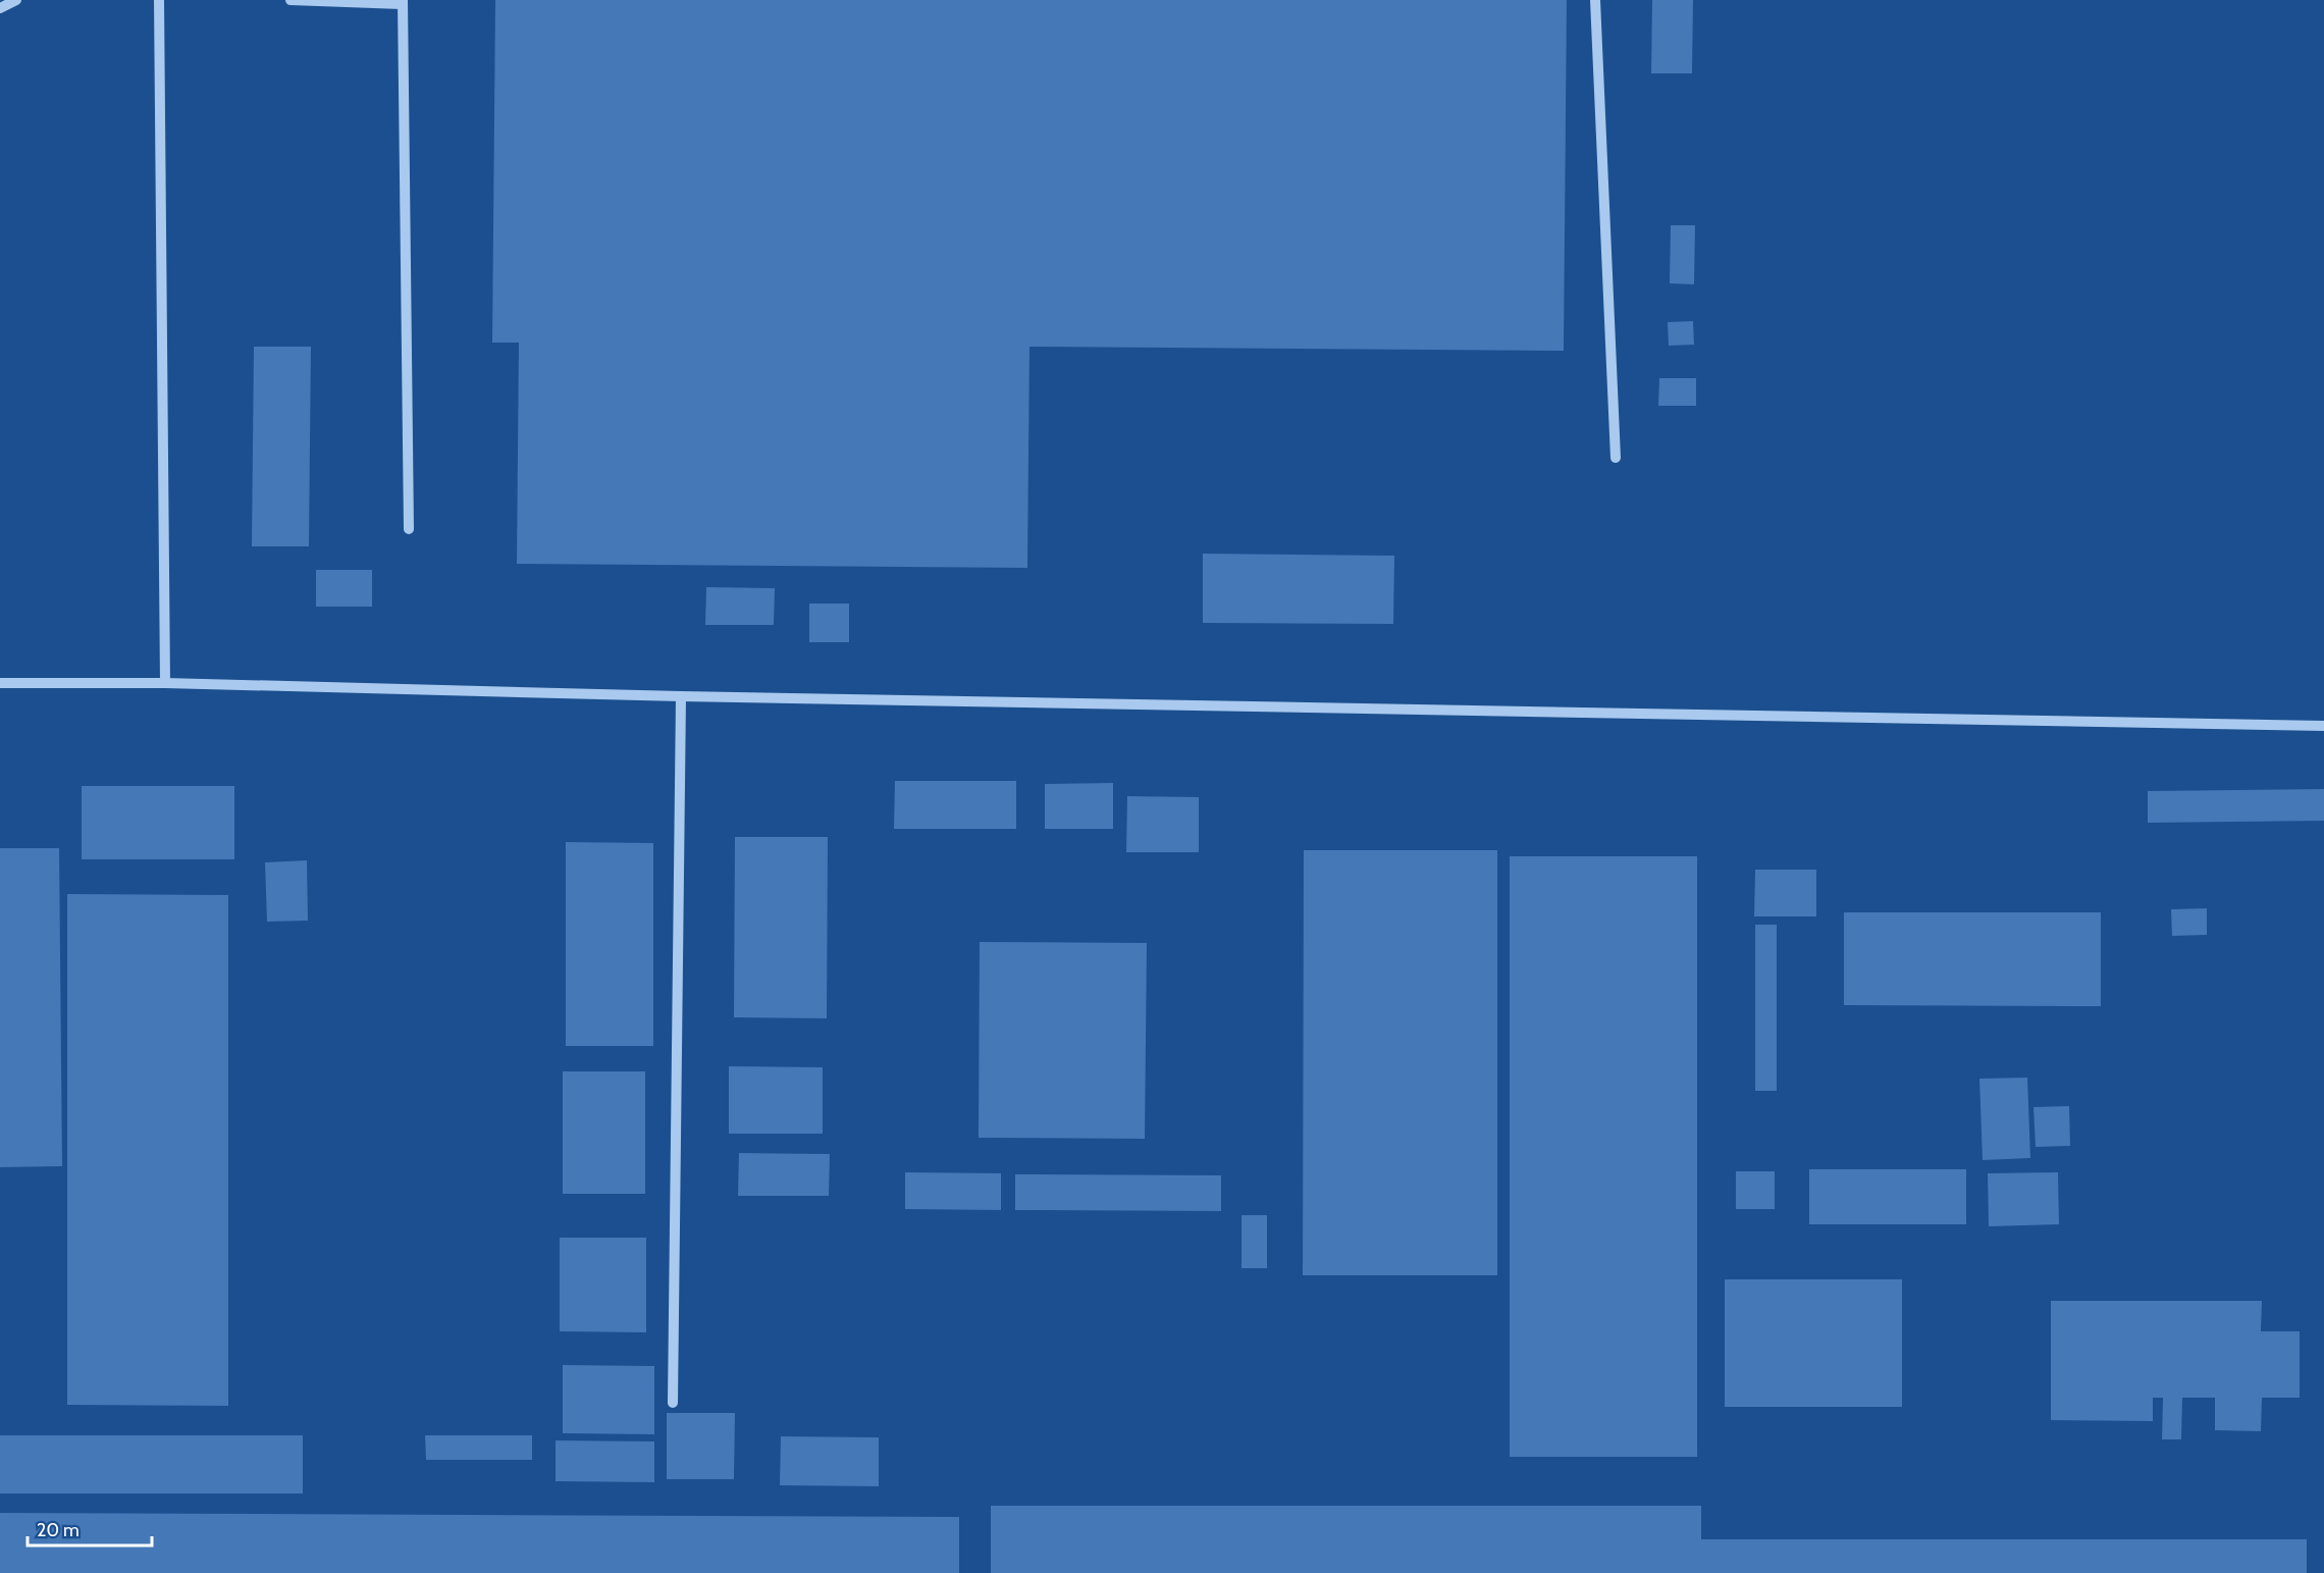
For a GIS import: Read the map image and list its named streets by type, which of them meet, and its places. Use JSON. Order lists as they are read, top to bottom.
{
  "scale_bar": "20 m"
}
